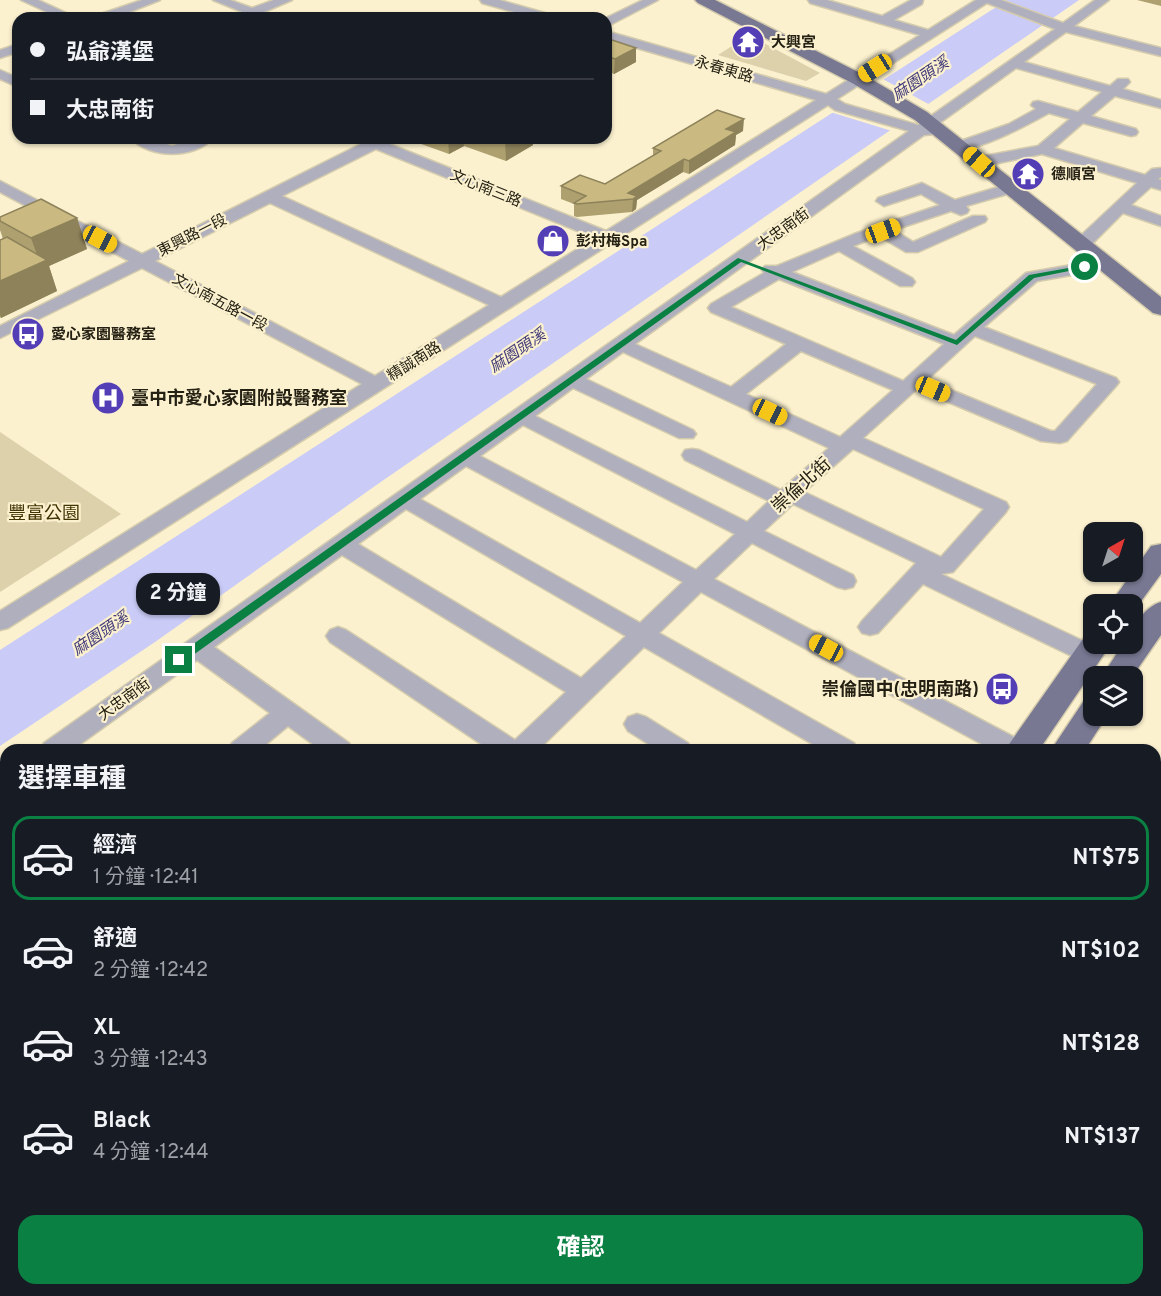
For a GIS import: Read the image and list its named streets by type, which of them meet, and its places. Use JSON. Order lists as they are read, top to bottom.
{
  "streets": {
    "street": [
      "永春東路",
      "文心南三路",
      "大忠南街",
      "東興路一段",
      "文心南五路一段",
      "精誠南路",
      "崇倫北街"
    ]
  },
  "crossings": [
    ["永春東路", "大忠南街"],
    ["永春東路", "精誠南路"],
    ["文心南三路", "精誠南路"],
    ["東興路一段", "文心南五路一段"],
    ["文心南五路一段", "精誠南路"]
  ],
  "water": ["麻園頭溪"],
  "parks": ["豐富公園"],
  "places": {
    "temple": ["大興宮", "德順宮"],
    "shop": ["彭村梅Spa"],
    "bus stop": ["愛心家園醫務室", "崇倫國中(忠明南路)"],
    "hospital": ["臺中市愛心家園附設醫務室"]
  },
  "north": "top right",
  "page": {
    "banner": ["弘爺漢堡", "大忠南街"],
    "bubble": "2 分鐘",
    "heading": "選擇車種",
    "list": [
      {
        "name": "經濟",
        "note": "1 分鐘 · 12:41",
        "value": "NT$75"
      },
      {
        "name": "舒適",
        "note": "2 分鐘 · 12:42",
        "value": "NT$102"
      },
      {
        "name": "XL",
        "note": "3 分鐘 · 12:43",
        "value": "NT$128"
      },
      {
        "name": "Black",
        "note": "4 分鐘 · 12:44",
        "value": "NT$137"
      }
    ],
    "buttons": "確認"
  }
}
